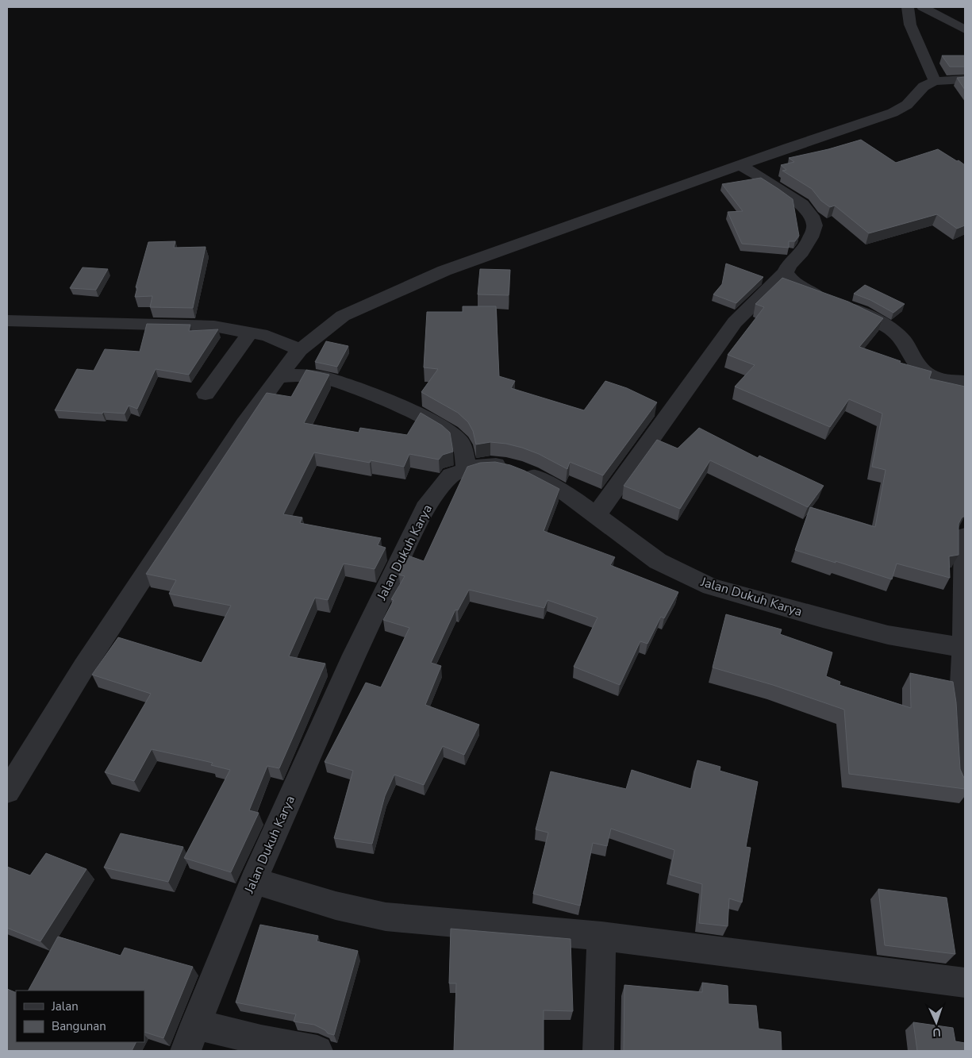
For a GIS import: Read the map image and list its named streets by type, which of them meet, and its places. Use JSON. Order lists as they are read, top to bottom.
{
  "streets": {
    "street": ["Jalan Dukuh Karya"]
  },
  "legend": ["Jalan", "Bangunan"],
  "north": "bottom"
}
